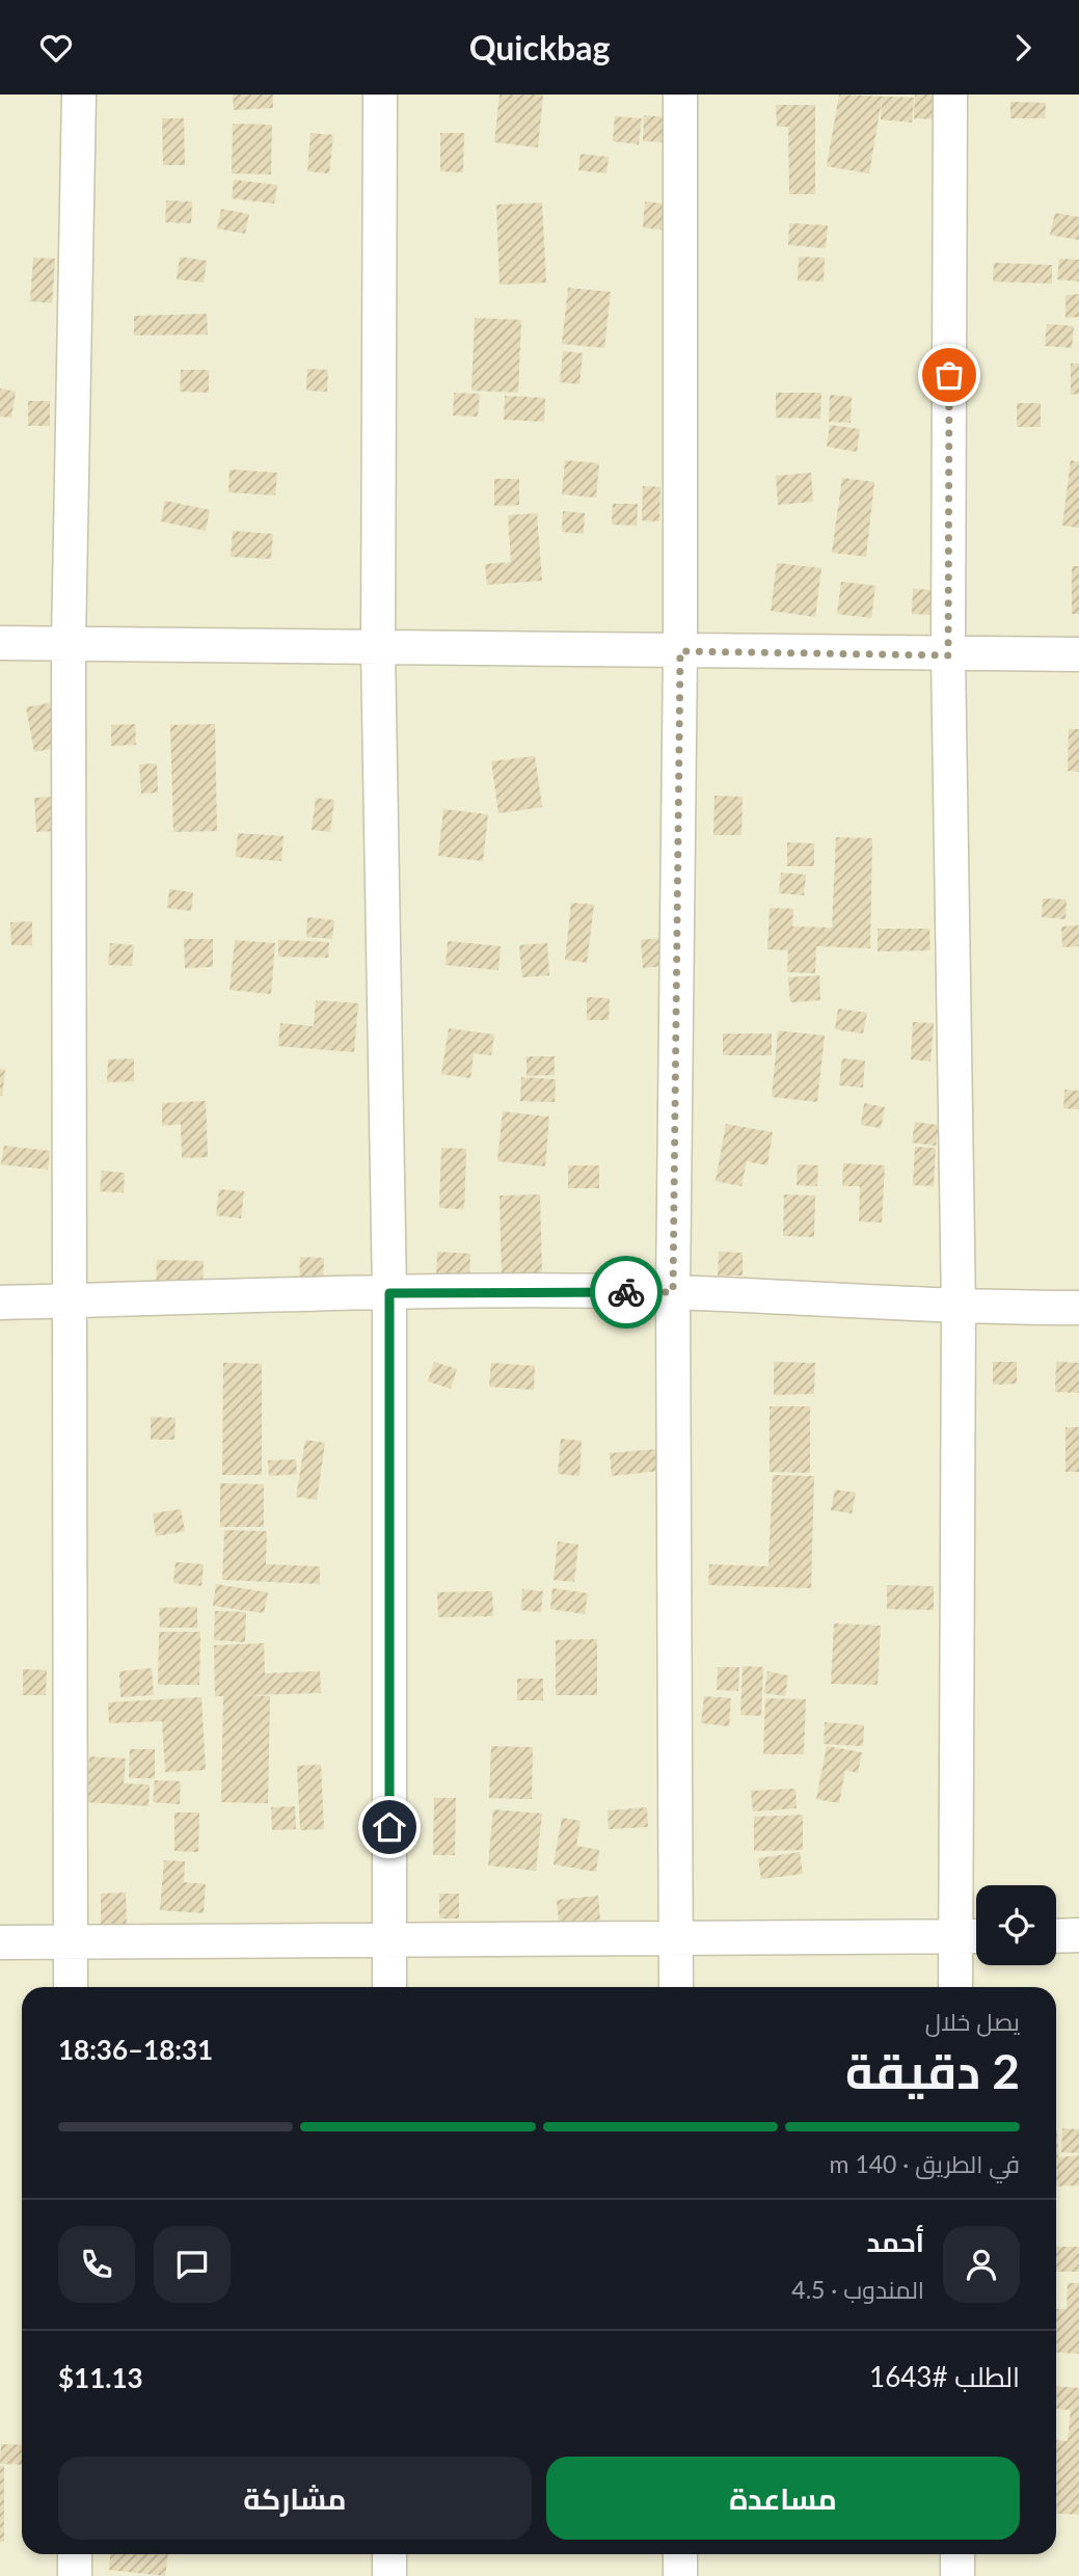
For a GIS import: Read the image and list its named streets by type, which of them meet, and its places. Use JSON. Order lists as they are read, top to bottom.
{
  "page": {
    "header": "Quickbag",
    "heading": ["2 دقيقة", "يصل خلال", "18:31–18:36"],
    "panel": [
      "أحمد",
      "المندوب · 4.5",
      "الطلب #1643",
      "$11.13"
    ],
    "bar": "في الطريق · 140 m",
    "buttons": ["مساعدة", "مشاركة"]
  }
}
